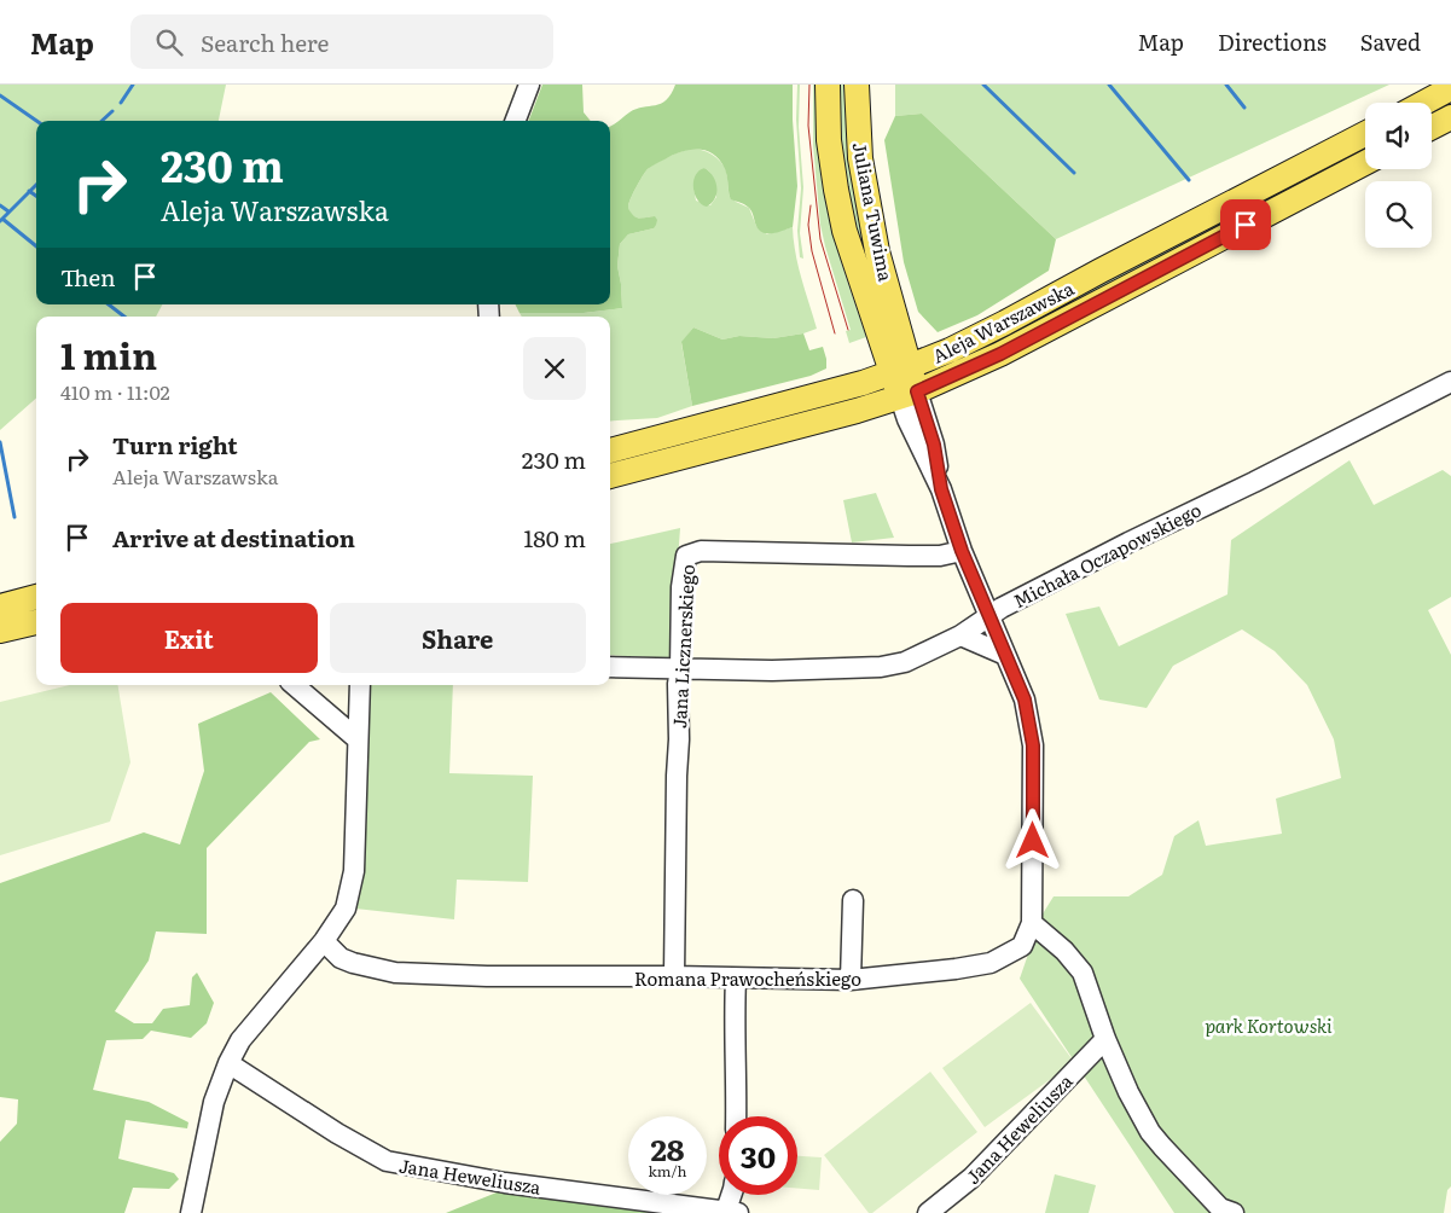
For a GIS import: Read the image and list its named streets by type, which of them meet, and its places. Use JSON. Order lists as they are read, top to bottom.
{
  "streets": {
    "main road": ["Juliana Tuwima", "Aleja Warszawska"],
    "street": [
      "Michała Oczapowskiego",
      "Jana Licznerskiego",
      "Romana Prawocheńskiego",
      "Jana Heweliusza"
    ]
  },
  "crossings": [
    ["Juliana Tuwima", "Aleja Warszawska"],
    ["Juliana Tuwima", "Romana Prawocheńskiego"],
    ["Aleja Warszawska", "Romana Prawocheńskiego"],
    ["Michała Oczapowskiego", "Jana Licznerskiego"],
    ["Michała Oczapowskiego", "Romana Prawocheńskiego"],
    ["Jana Licznerskiego", "Romana Prawocheńskiego"]
  ],
  "parks": ["park Kortowski"],
  "page": {
    "header": "Map",
    "search": "Search here",
    "nav": ["Map", "Directions", "Saved"],
    "turn": ["230 m", "Aleja Warszawska"],
    "then": "Then",
    "heading": ["1 min", "410 m · 11:02"],
    "list": [
      {
        "name": "Turn right",
        "note": "Aleja Warszawska",
        "value": "230 m"
      },
      {
        "name": "Arrive at destination",
        "value": "180 m"
      }
    ],
    "buttons": ["Exit", "Share"],
    "speed": "28 km/h",
    "limit": "30"
  }
}
